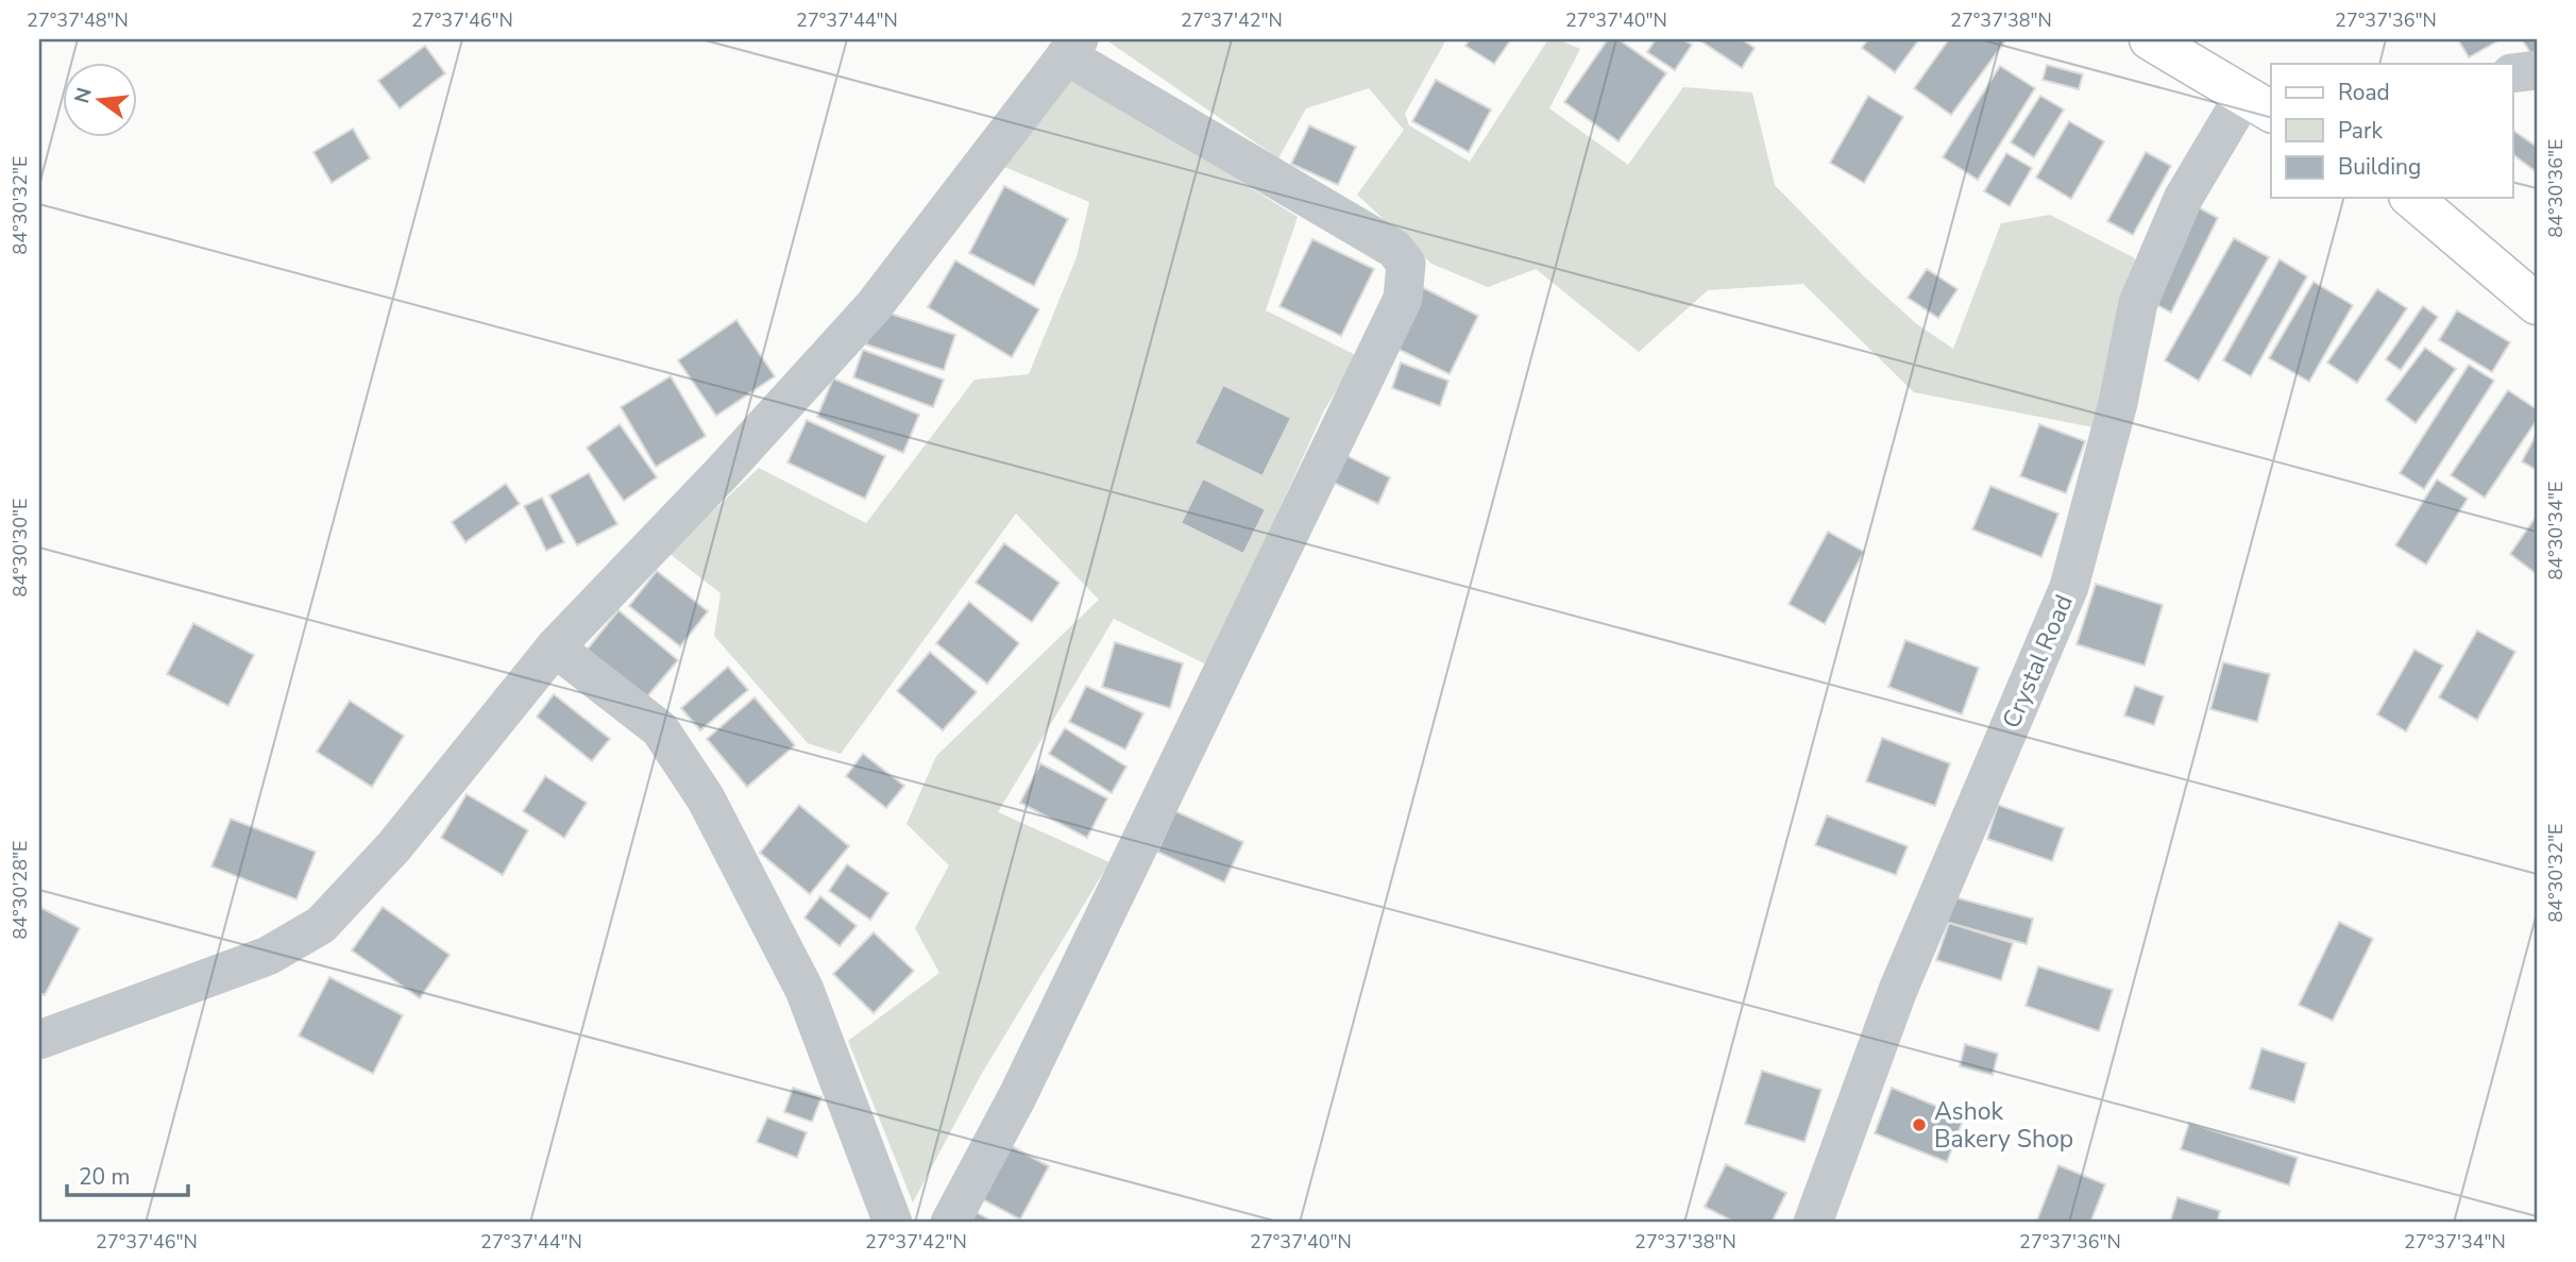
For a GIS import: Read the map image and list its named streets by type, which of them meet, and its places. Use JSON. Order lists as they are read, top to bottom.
{
  "streets": {
    "street": ["Crystal Road"]
  },
  "places": ["Ashok Bakery Shop"],
  "legend": ["Road", "Park", "Building"],
  "scale_bar": "20 m",
  "north": "left",
  "coordinates": [
    "27°37'48\"N",
    "27°37'46\"N",
    "27°37'44\"N",
    "27°37'42\"N",
    "27°37'40\"N",
    "27°37'38\"N",
    "27°37'36\"N",
    "84°30'36\"E",
    "84°30'32\"E",
    "84°30'34\"E",
    "84°30'30\"E",
    "84°30'28\"E",
    "27°37'34\"N"
  ]
}
